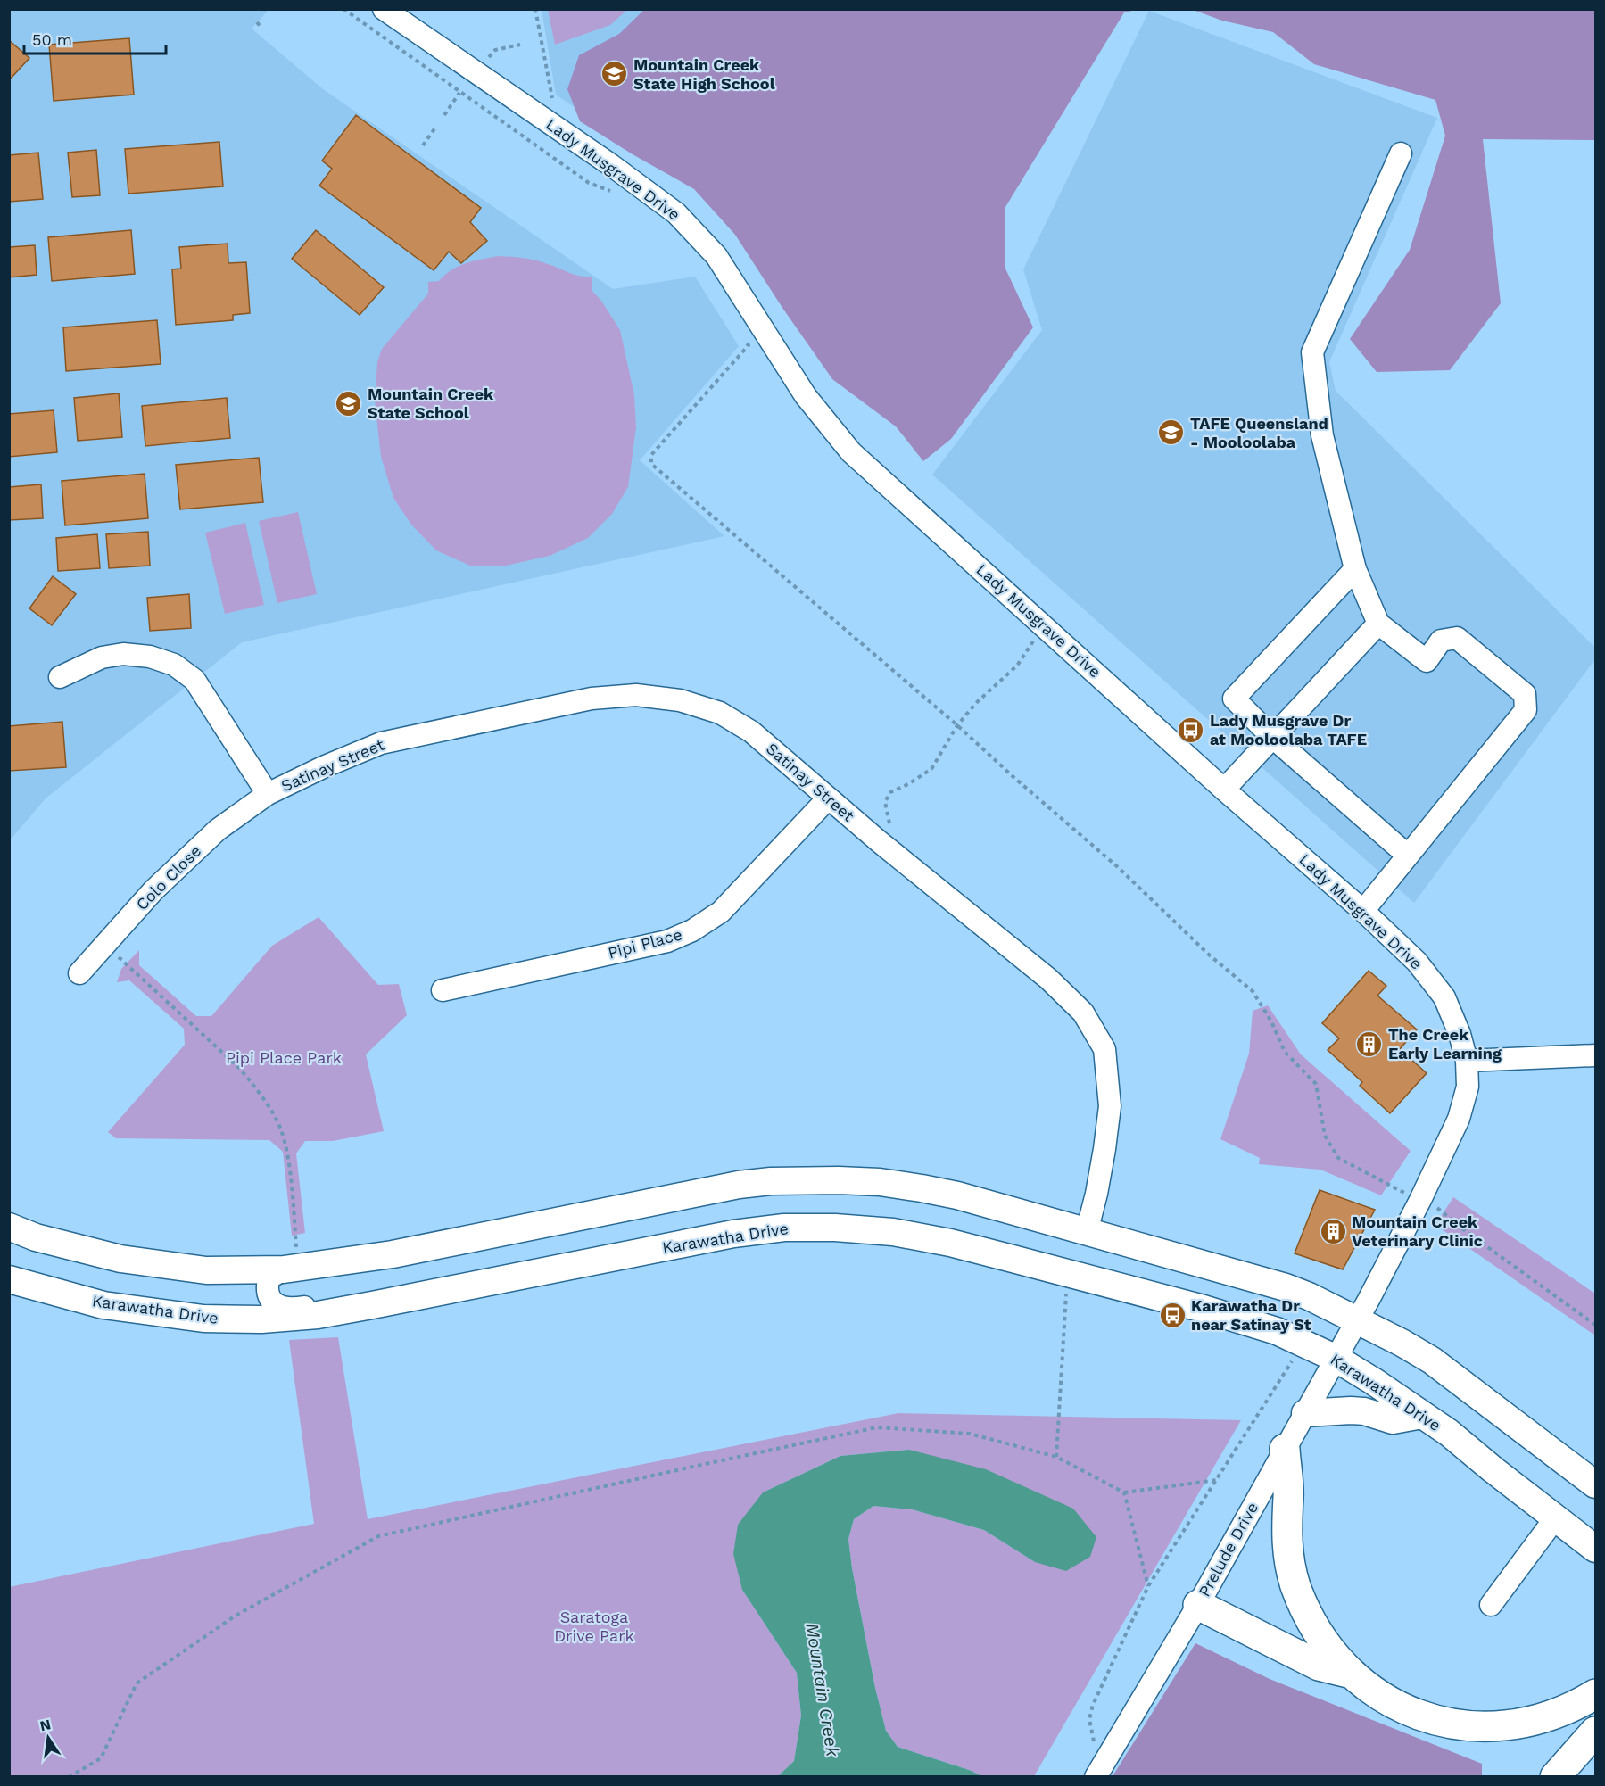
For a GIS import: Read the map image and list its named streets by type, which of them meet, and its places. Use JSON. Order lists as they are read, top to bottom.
{
  "streets": {
    "main road": ["Karawatha Drive"],
    "street": [
      "Lady Musgrave Drive",
      "Satinay Street",
      "Colo Close",
      "Pipi Place",
      "Prelude Drive"
    ]
  },
  "crossings": [
    ["Lady Musgrave Drive", "Prelude Drive"],
    ["Satinay Street", "Colo Close"],
    ["Satinay Street", "Pipi Place"],
    ["Karawatha Drive", "Prelude Drive"]
  ],
  "water": ["Mountain Creek"],
  "parks": ["Pipi Place Park", "Saratoga Drive Park"],
  "places": {
    "school or university": ["Mountain Creek State High School", "Mountain Creek State School", "TAFE Queensland - Mooloolaba"],
    "bus stop": ["Lady Musgrave Dr at Mooloolaba TAFE", "Karawatha Dr near Satinay St"],
    "building": ["The Creek Early Learning", "Mountain Creek Veterinary Clinic"]
  },
  "scale_bar": "50 m",
  "north": "top"
}
